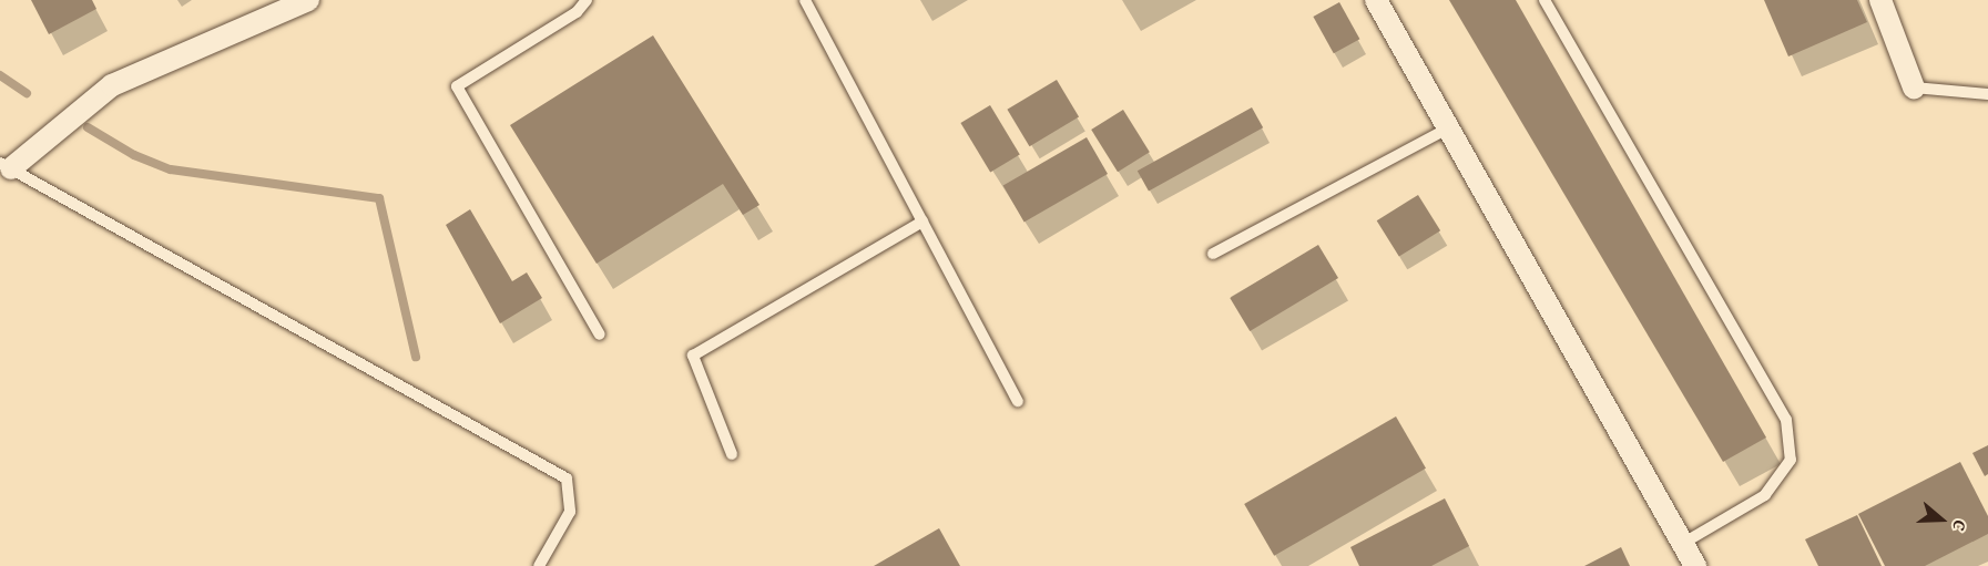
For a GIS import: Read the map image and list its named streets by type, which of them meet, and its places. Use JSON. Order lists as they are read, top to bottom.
{
  "north": "right"
}
